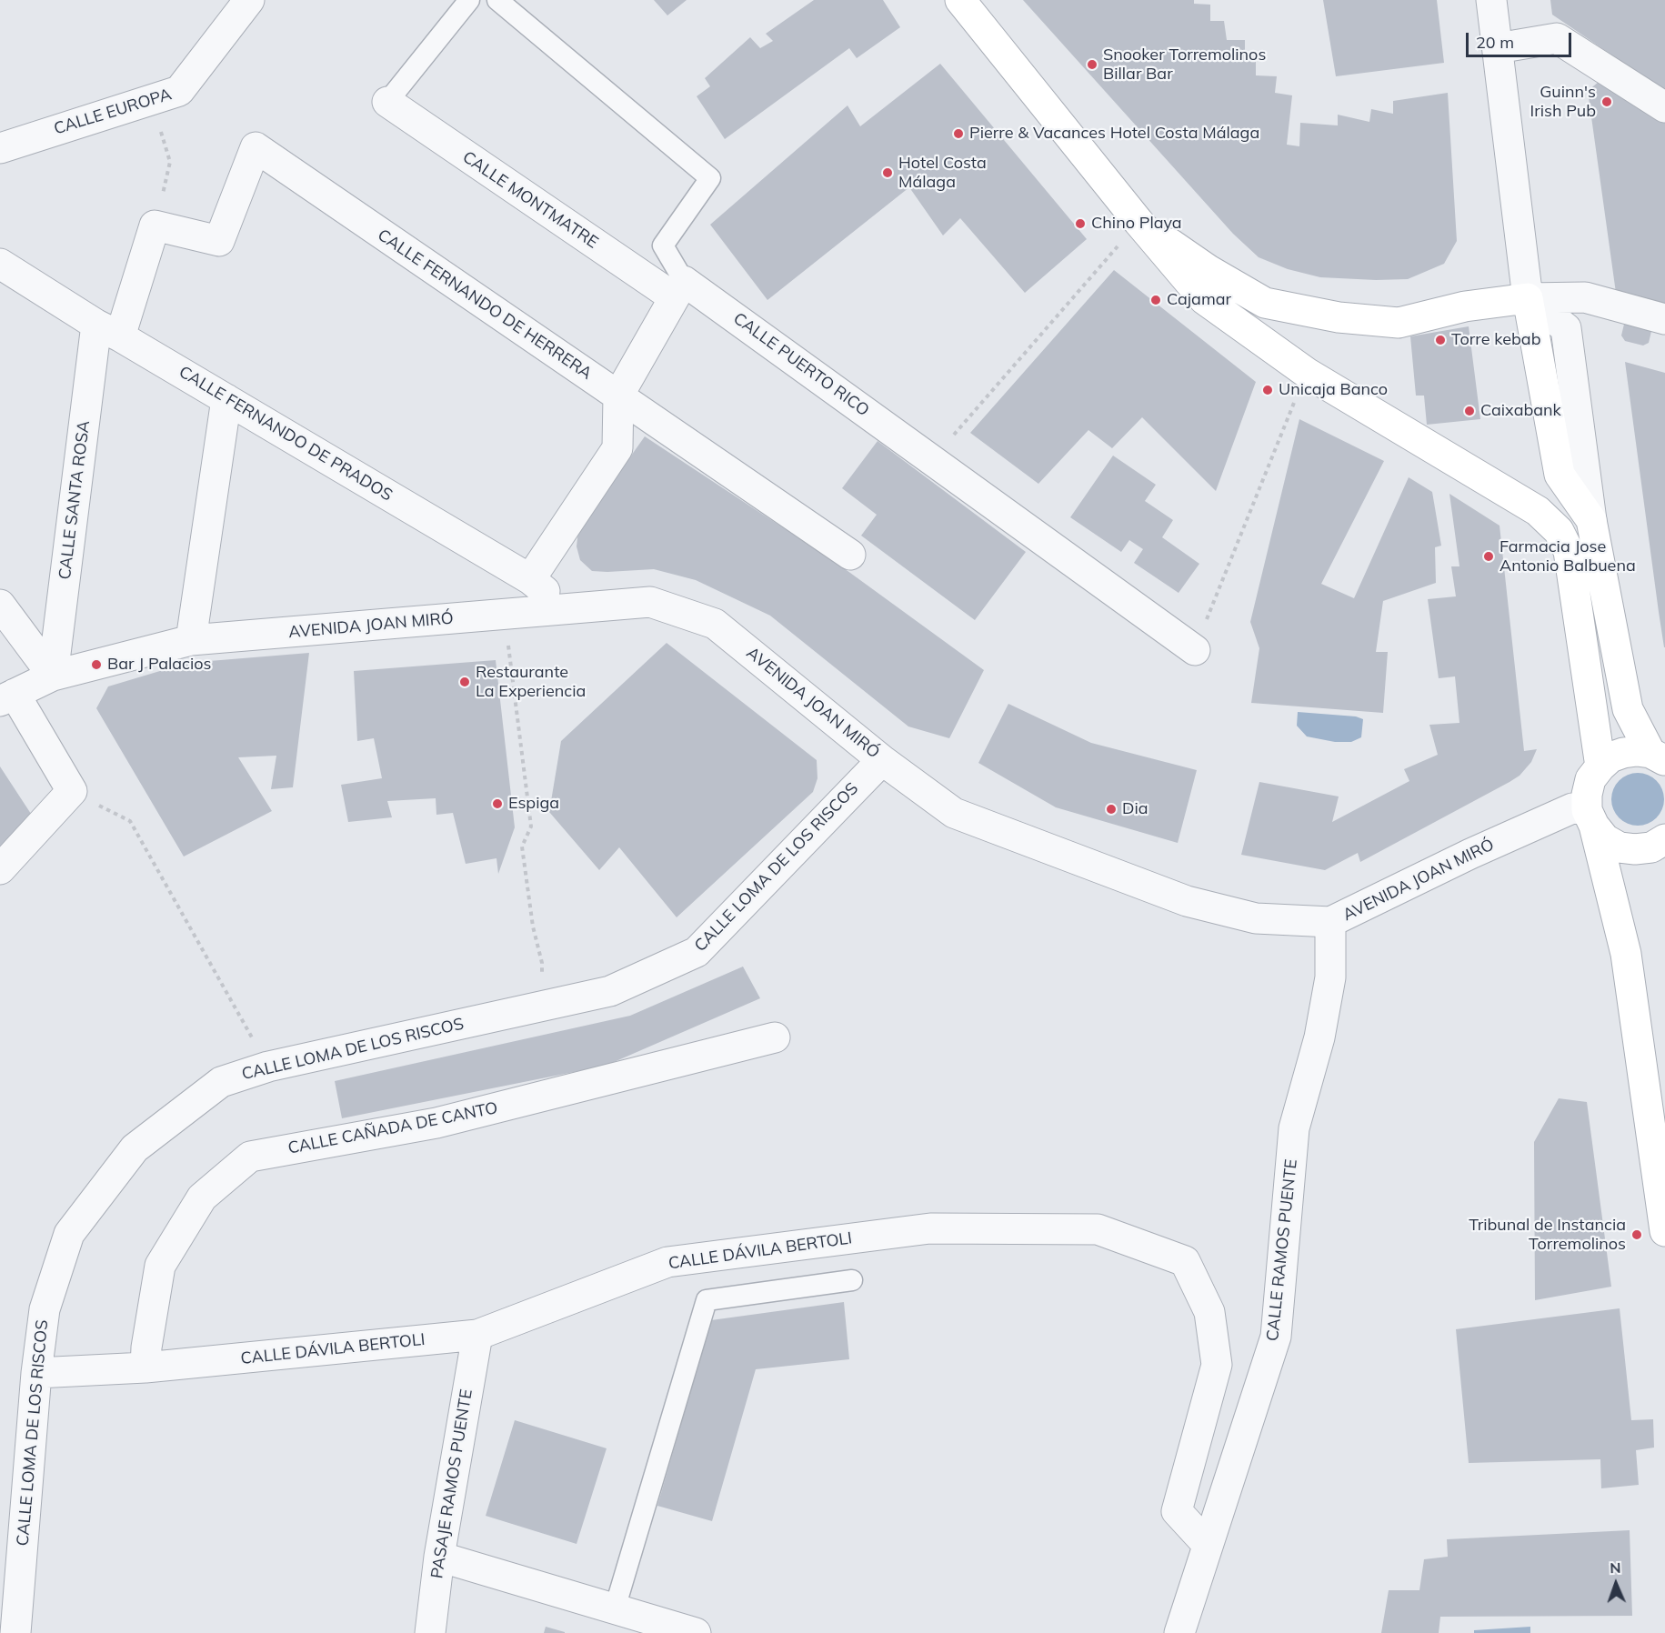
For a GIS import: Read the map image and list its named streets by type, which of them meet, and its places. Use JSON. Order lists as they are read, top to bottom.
{
  "streets": {
    "street": [
      "CALLE EUROPA",
      "CALLE MONTMATRE",
      "CALLE FERNANDO DE HERRERA",
      "CALLE PUERTO RICO",
      "CALLE FERNANDO DE PRADOS",
      "CALLE SANTA ROSA",
      "AVENIDA JOAN MIRÓ",
      "CALLE LOMA DE LOS RISCOS",
      "CALLE CAÑADA DE CANTO",
      "CALLE RAMOS PUENTE",
      "CALLE DÁVILA BERTOLI",
      "PASAJE RAMOS PUENTE"
    ]
  },
  "crossings": [
    ["CALLE MONTMATRE", "CALLE PUERTO RICO"],
    ["CALLE FERNANDO DE HERRERA", "CALLE SANTA ROSA"],
    ["CALLE FERNANDO DE PRADOS", "CALLE SANTA ROSA"],
    ["CALLE FERNANDO DE PRADOS", "AVENIDA JOAN MIRÓ"],
    ["CALLE SANTA ROSA", "AVENIDA JOAN MIRÓ"],
    ["AVENIDA JOAN MIRÓ", "CALLE LOMA DE LOS RISCOS"],
    ["AVENIDA JOAN MIRÓ", "CALLE RAMOS PUENTE"],
    ["CALLE LOMA DE LOS RISCOS", "CALLE DÁVILA BERTOLI"],
    ["CALLE CAÑADA DE CANTO", "CALLE DÁVILA BERTOLI"],
    ["CALLE RAMOS PUENTE", "CALLE DÁVILA BERTOLI"],
    ["CALLE DÁVILA BERTOLI", "PASAJE RAMOS PUENTE"]
  ],
  "places": [
    "Snooker Torremolinos Billar Bar",
    "Guinn's Irish Pub",
    "Pierre & Vacances Hotel Costa Málaga",
    "Hotel Costa Málaga",
    "Chino Playa",
    "Cajamar",
    "Torre kebab",
    "Unicaja Banco",
    "Caixabank",
    "Farmacia Jose Antonio Balbuena",
    "Bar J Palacios",
    "Restaurante La Experiencia",
    "Espiga",
    "Dia",
    "Tribunal de Instancia Torremolinos"
  ],
  "scale_bar": "20 m",
  "north": "top"
}
